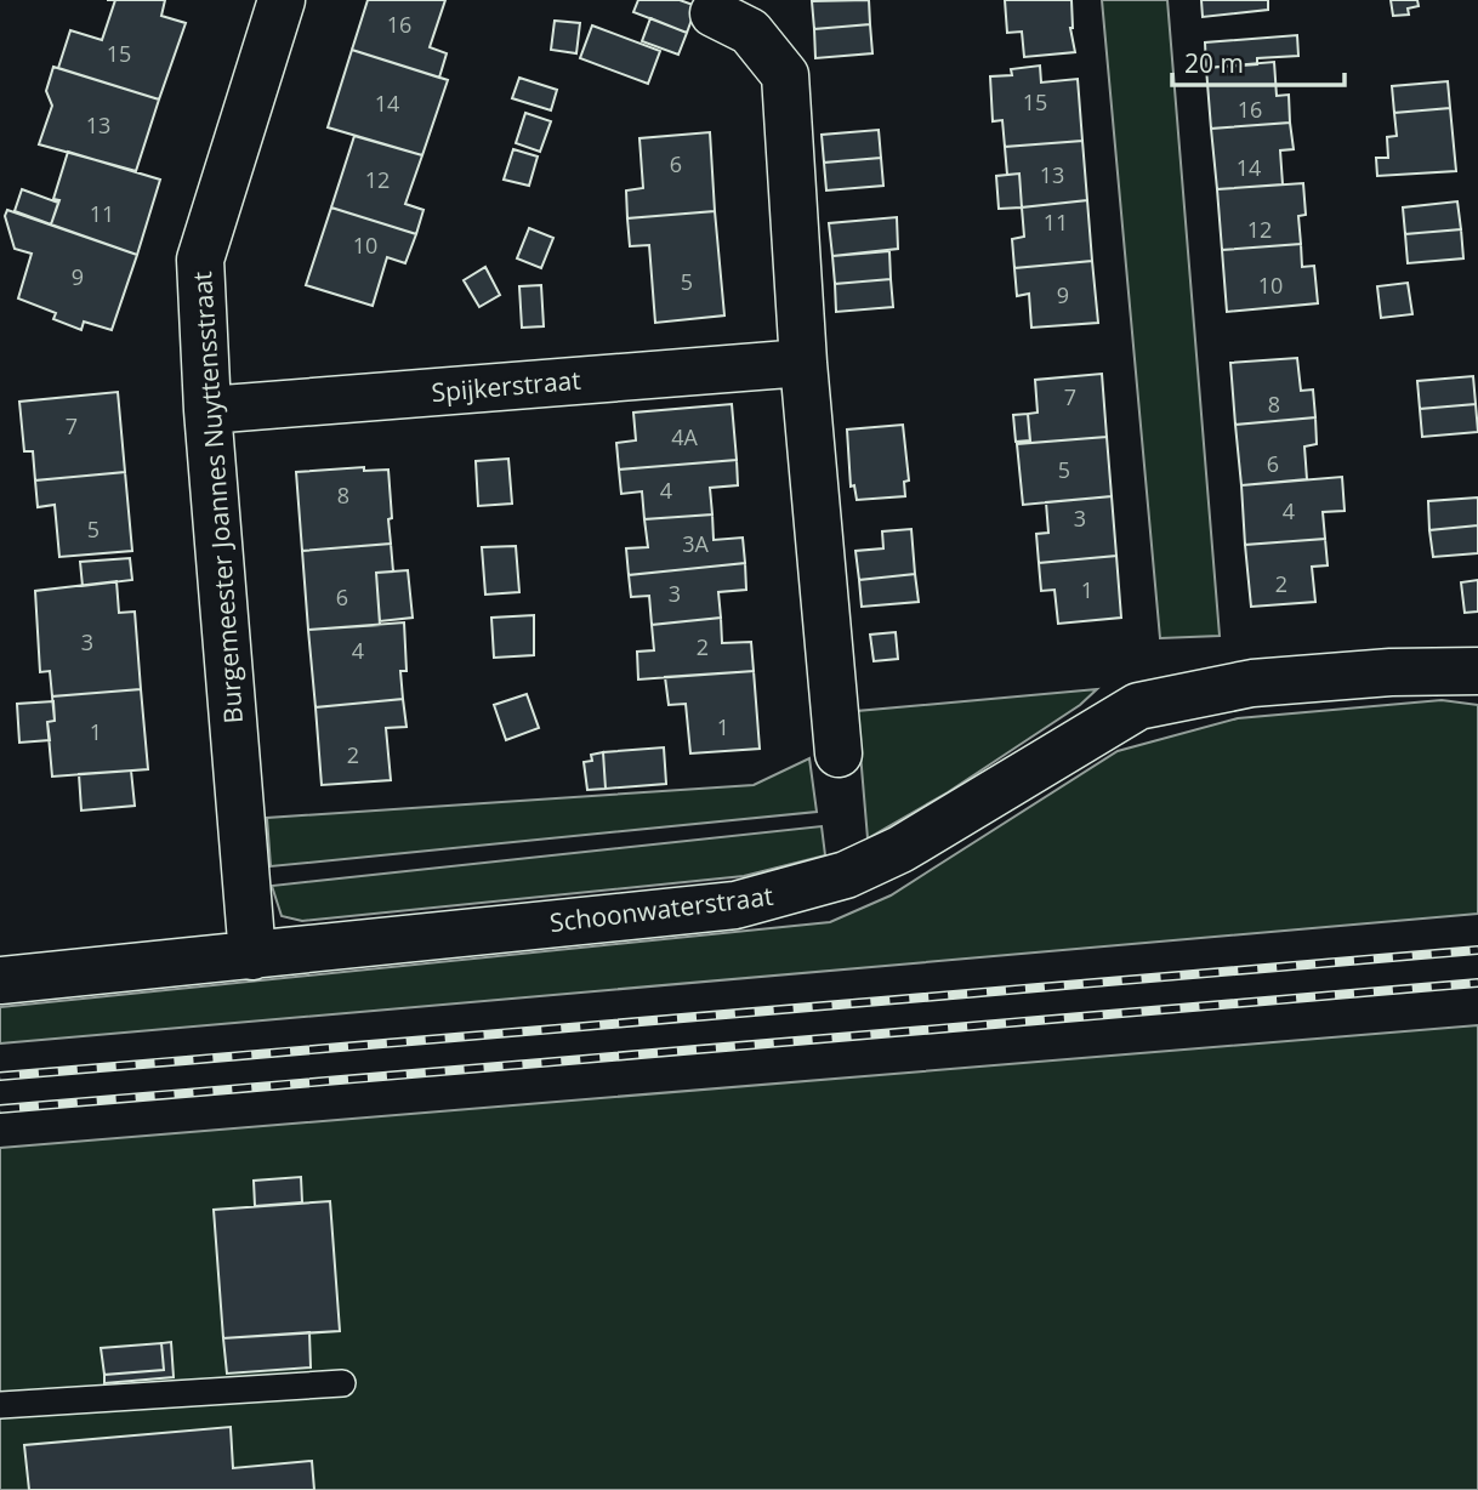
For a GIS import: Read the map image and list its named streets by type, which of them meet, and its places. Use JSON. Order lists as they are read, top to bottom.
{
  "streets": {
    "street": ["Spijkerstraat", "Burgemeester Joannes Nuyttensstraat", "Schoonwaterstraat"]
  },
  "crossings": [
    ["Spijkerstraat", "Burgemeester Joannes Nuyttensstraat"],
    ["Burgemeester Joannes Nuyttensstraat", "Schoonwaterstraat"]
  ],
  "house_numbers": [
    "16",
    "15",
    "15",
    "14",
    "16",
    "13",
    "6",
    "14",
    "13",
    "12",
    "11",
    "11",
    "12",
    "10",
    "9",
    "5",
    "10",
    "9",
    "7",
    "8",
    "7",
    "4A",
    "6",
    "5",
    "4",
    "8",
    "4",
    "3",
    "5",
    "3A",
    "2",
    "1",
    "3",
    "6",
    "3",
    "2",
    "4",
    "1",
    "1",
    "2"
  ],
  "scale_bar": "20 m"
}
